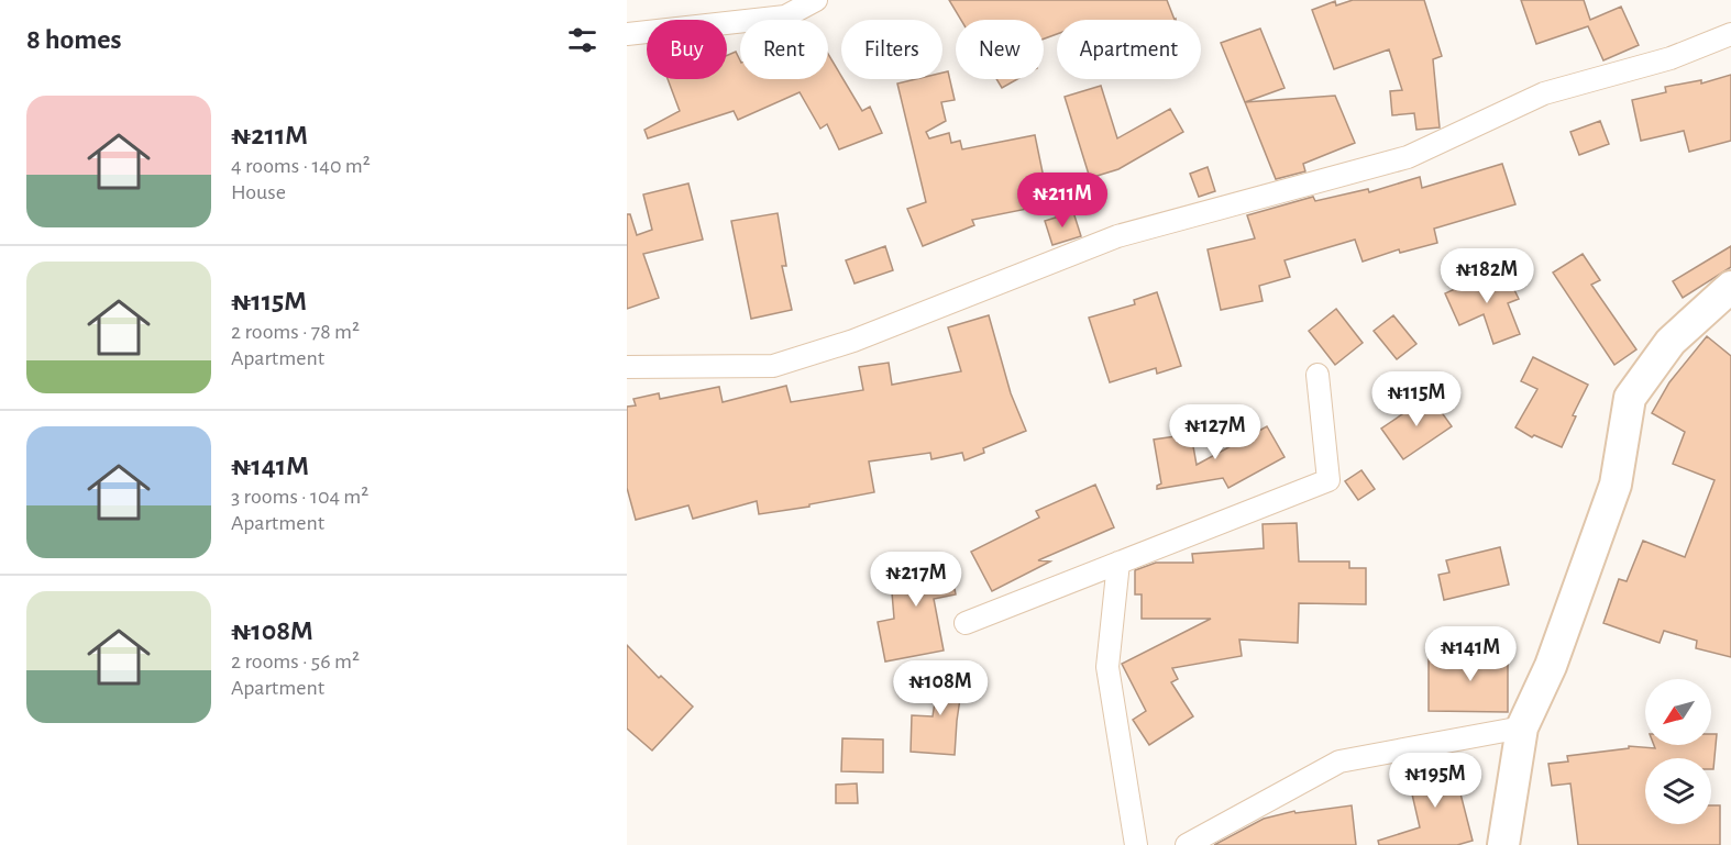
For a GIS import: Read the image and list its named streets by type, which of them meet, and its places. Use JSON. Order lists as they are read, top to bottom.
{
  "north": "bottom left",
  "page": {
    "heading": "8 homes",
    "chip": [
      "Buy",
      "Rent",
      "Filters",
      "New",
      "Apartment"
    ],
    "list": [
      {
        "name": "₦211M",
        "note": "4 rooms · 140 m² · House"
      },
      {
        "name": "₦115M",
        "note": "2 rooms · 78 m² · Apartment"
      },
      {
        "name": "₦141M",
        "note": "3 rooms · 104 m² · Apartment"
      },
      {
        "name": "₦108M",
        "note": "2 rooms · 56 m² · Apartment"
      }
    ],
    "price": [
      "₦211M",
      "₦182M",
      "₦115M",
      "₦127M",
      "₦217M",
      "₦141M",
      "₦108M",
      "₦195M"
    ]
  }
}
